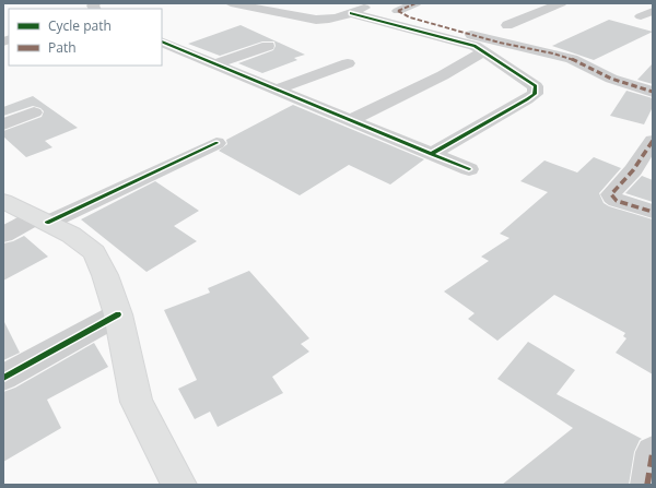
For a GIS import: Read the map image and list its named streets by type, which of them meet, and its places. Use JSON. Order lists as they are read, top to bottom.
{
  "legend": ["Cycle path", "Path"]
}
